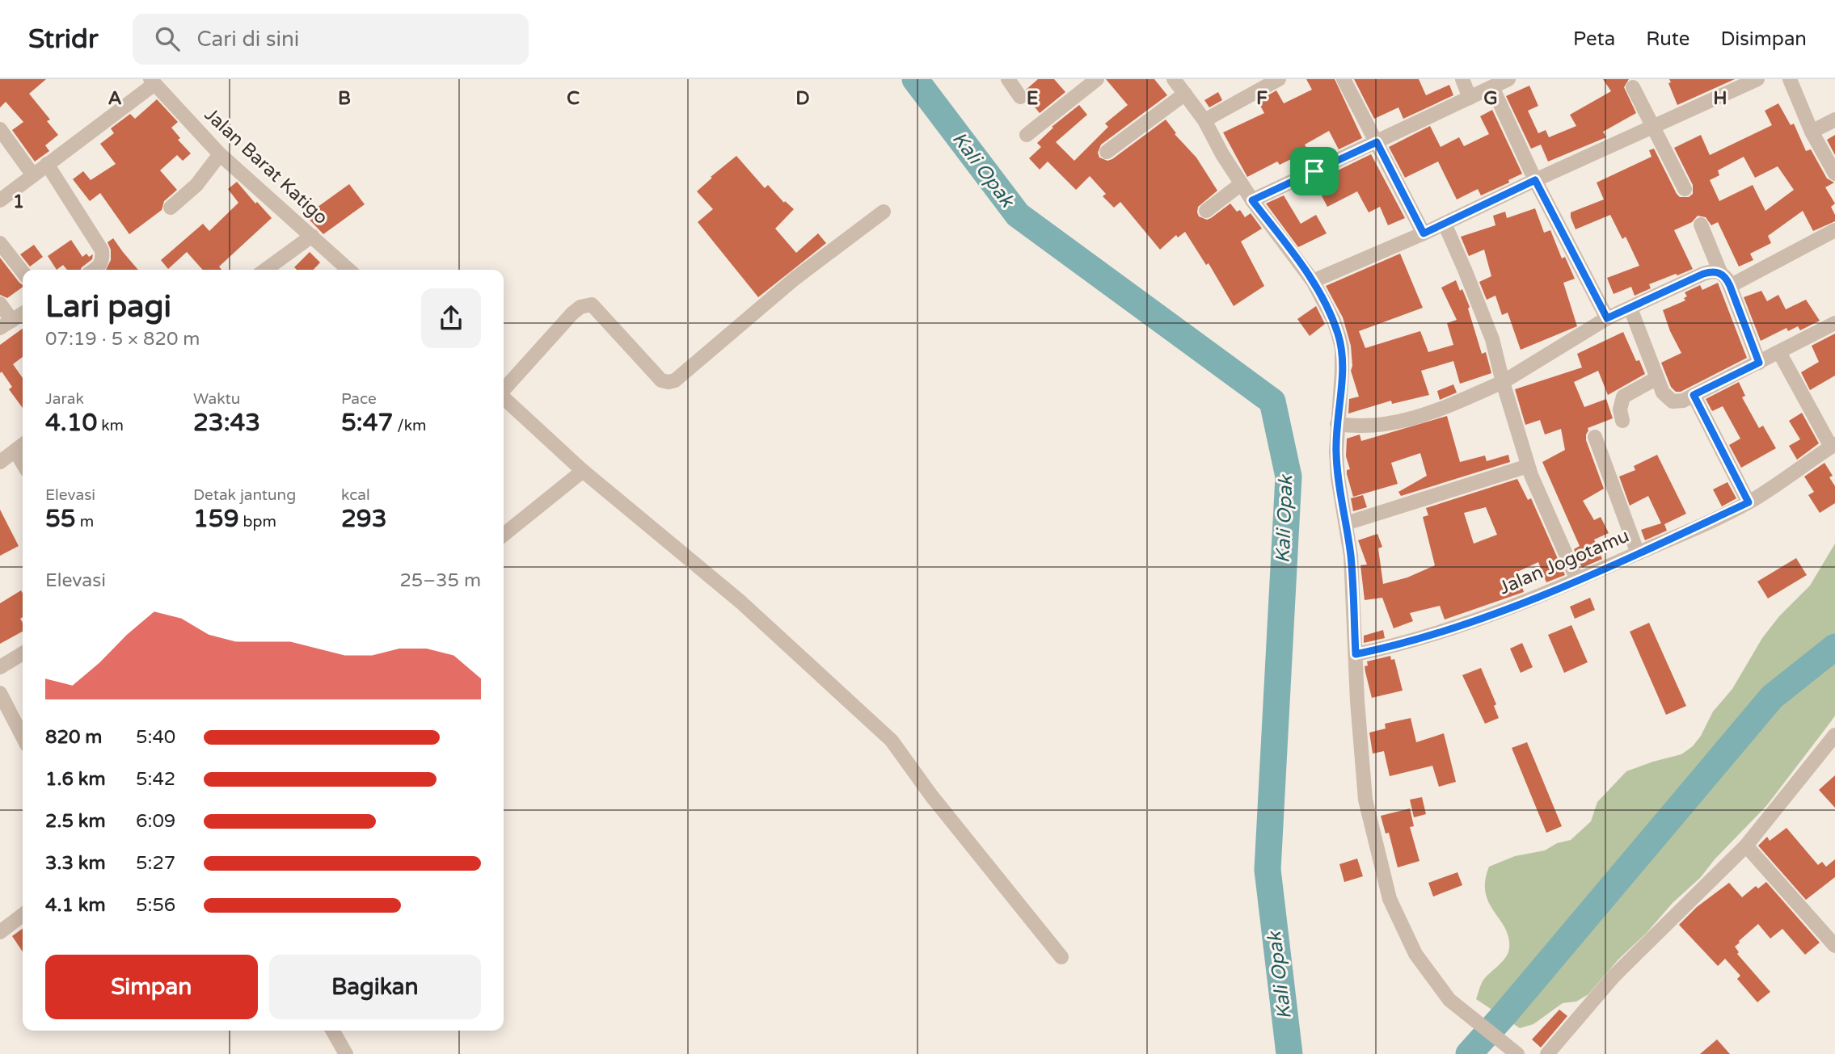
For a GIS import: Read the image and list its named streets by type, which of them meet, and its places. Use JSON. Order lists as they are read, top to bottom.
{
  "streets": {
    "street": ["Jalan Barat Katigo", "Jalan Jogotamu"]
  },
  "water": ["Kali Opak"],
  "page": {
    "header": "Stridr",
    "search": "Cari di sini",
    "nav": ["Peta", "Rute", "Disimpan"],
    "heading": ["Lari pagi", "07:19 · 5 × 820 m"],
    "stats": [
      ["Jarak", "4.10 km"],
      ["Waktu", "23:43"],
      ["Pace", "5:47 /km"],
      ["Elevasi", "55 m"],
      ["Detak jantung", "159 bpm"],
      ["kcal", "293"]
    ],
    "chart": ["Elevasi", "25–35 m"],
    "list": [
      {
        "name": "820 m",
        "note": "5:40"
      },
      {
        "name": "1.6 km",
        "note": "5:42"
      },
      {
        "name": "2.5 km",
        "note": "6:09"
      },
      {
        "name": "3.3 km",
        "note": "5:27"
      },
      {
        "name": "4.1 km",
        "note": "5:56"
      }
    ],
    "buttons": ["Simpan", "Bagikan"]
  },
  "grid": {
    "columns": [
      "A",
      "B",
      "C",
      "D",
      "E",
      "F",
      "G",
      "H"
    ],
    "rows": ["1"]
  }
}
